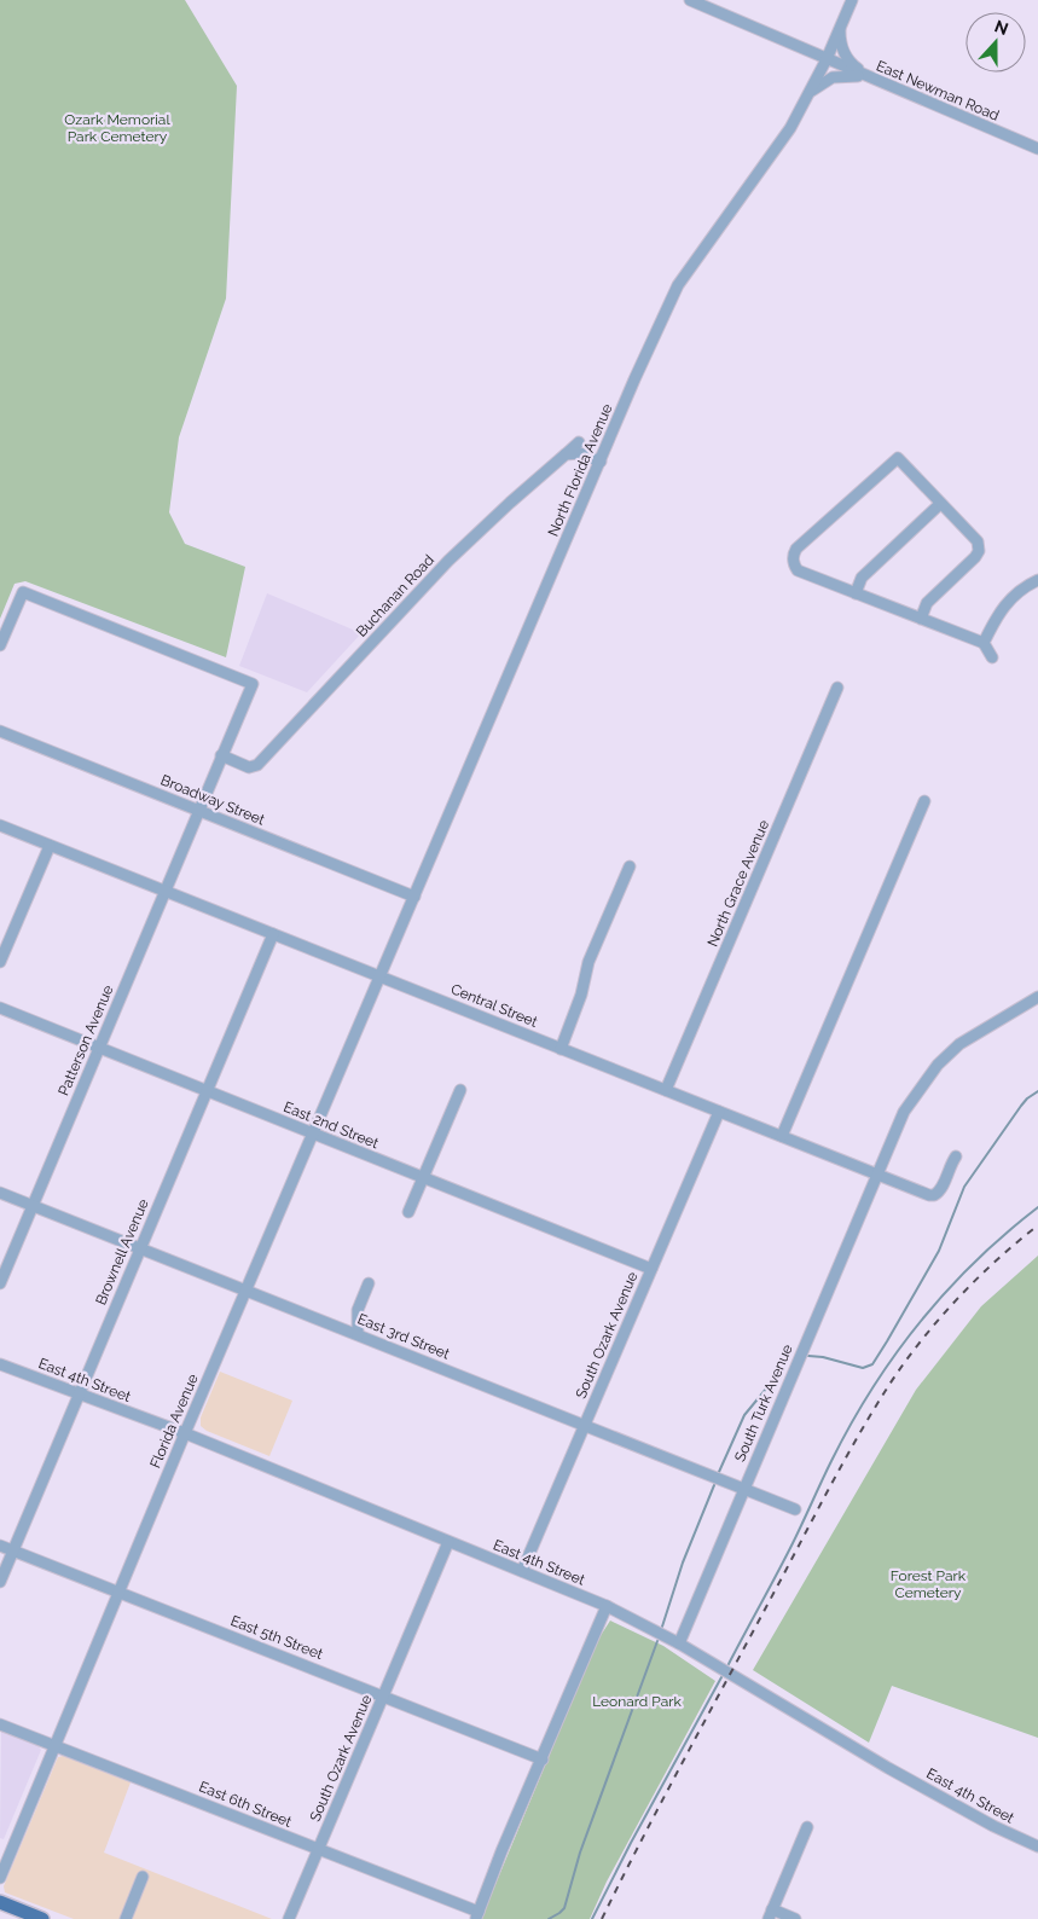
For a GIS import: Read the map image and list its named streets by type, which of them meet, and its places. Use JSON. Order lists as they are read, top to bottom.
{
  "streets": {
    "street": [
      "East Newman Road",
      "North Florida Avenue",
      "Buchanan Road",
      "Broadway Street",
      "North Grace Avenue",
      "Central Street",
      "Patterson Avenue",
      "East 2nd Street",
      "Brownell Avenue",
      "South Ozark Avenue",
      "East 3rd Street",
      "East 4th Street",
      "South Turk Avenue",
      "Florida Avenue",
      "East 5th Street",
      "East 6th Street"
    ]
  },
  "crossings": [
    ["East Newman Road", "North Florida Avenue"],
    ["North Florida Avenue", "Broadway Street"],
    ["North Florida Avenue", "Central Street"],
    ["North Florida Avenue", "Florida Avenue"],
    ["Buchanan Road", "Patterson Avenue"],
    ["Broadway Street", "Patterson Avenue"],
    ["North Grace Avenue", "Central Street"],
    ["Central Street", "Patterson Avenue"],
    ["Central Street", "Brownell Avenue"],
    ["Central Street", "South Ozark Avenue"],
    ["Central Street", "South Turk Avenue"],
    ["Central Street", "Florida Avenue"],
    ["Patterson Avenue", "East 2nd Street"],
    ["Patterson Avenue", "East 3rd Street"],
    ["East 2nd Street", "Brownell Avenue"],
    ["East 2nd Street", "South Ozark Avenue"],
    ["East 2nd Street", "Florida Avenue"],
    ["Brownell Avenue", "East 3rd Street"],
    ["Brownell Avenue", "East 4th Street"],
    ["Brownell Avenue", "East 5th Street"],
    ["South Ozark Avenue", "East 3rd Street"],
    ["South Ozark Avenue", "East 4th Street"],
    ["South Ozark Avenue", "East 5th Street"],
    ["South Ozark Avenue", "East 6th Street"],
    ["East 3rd Street", "South Turk Avenue"],
    ["East 3rd Street", "Florida Avenue"],
    ["East 4th Street", "South Turk Avenue"],
    ["East 4th Street", "Florida Avenue"],
    ["Florida Avenue", "East 5th Street"],
    ["Florida Avenue", "East 6th Street"]
  ],
  "parks": ["Ozark Memorial Park Cemetery", "Forest Park Cemetery", "Leonard Park"],
  "north": "top"
}
